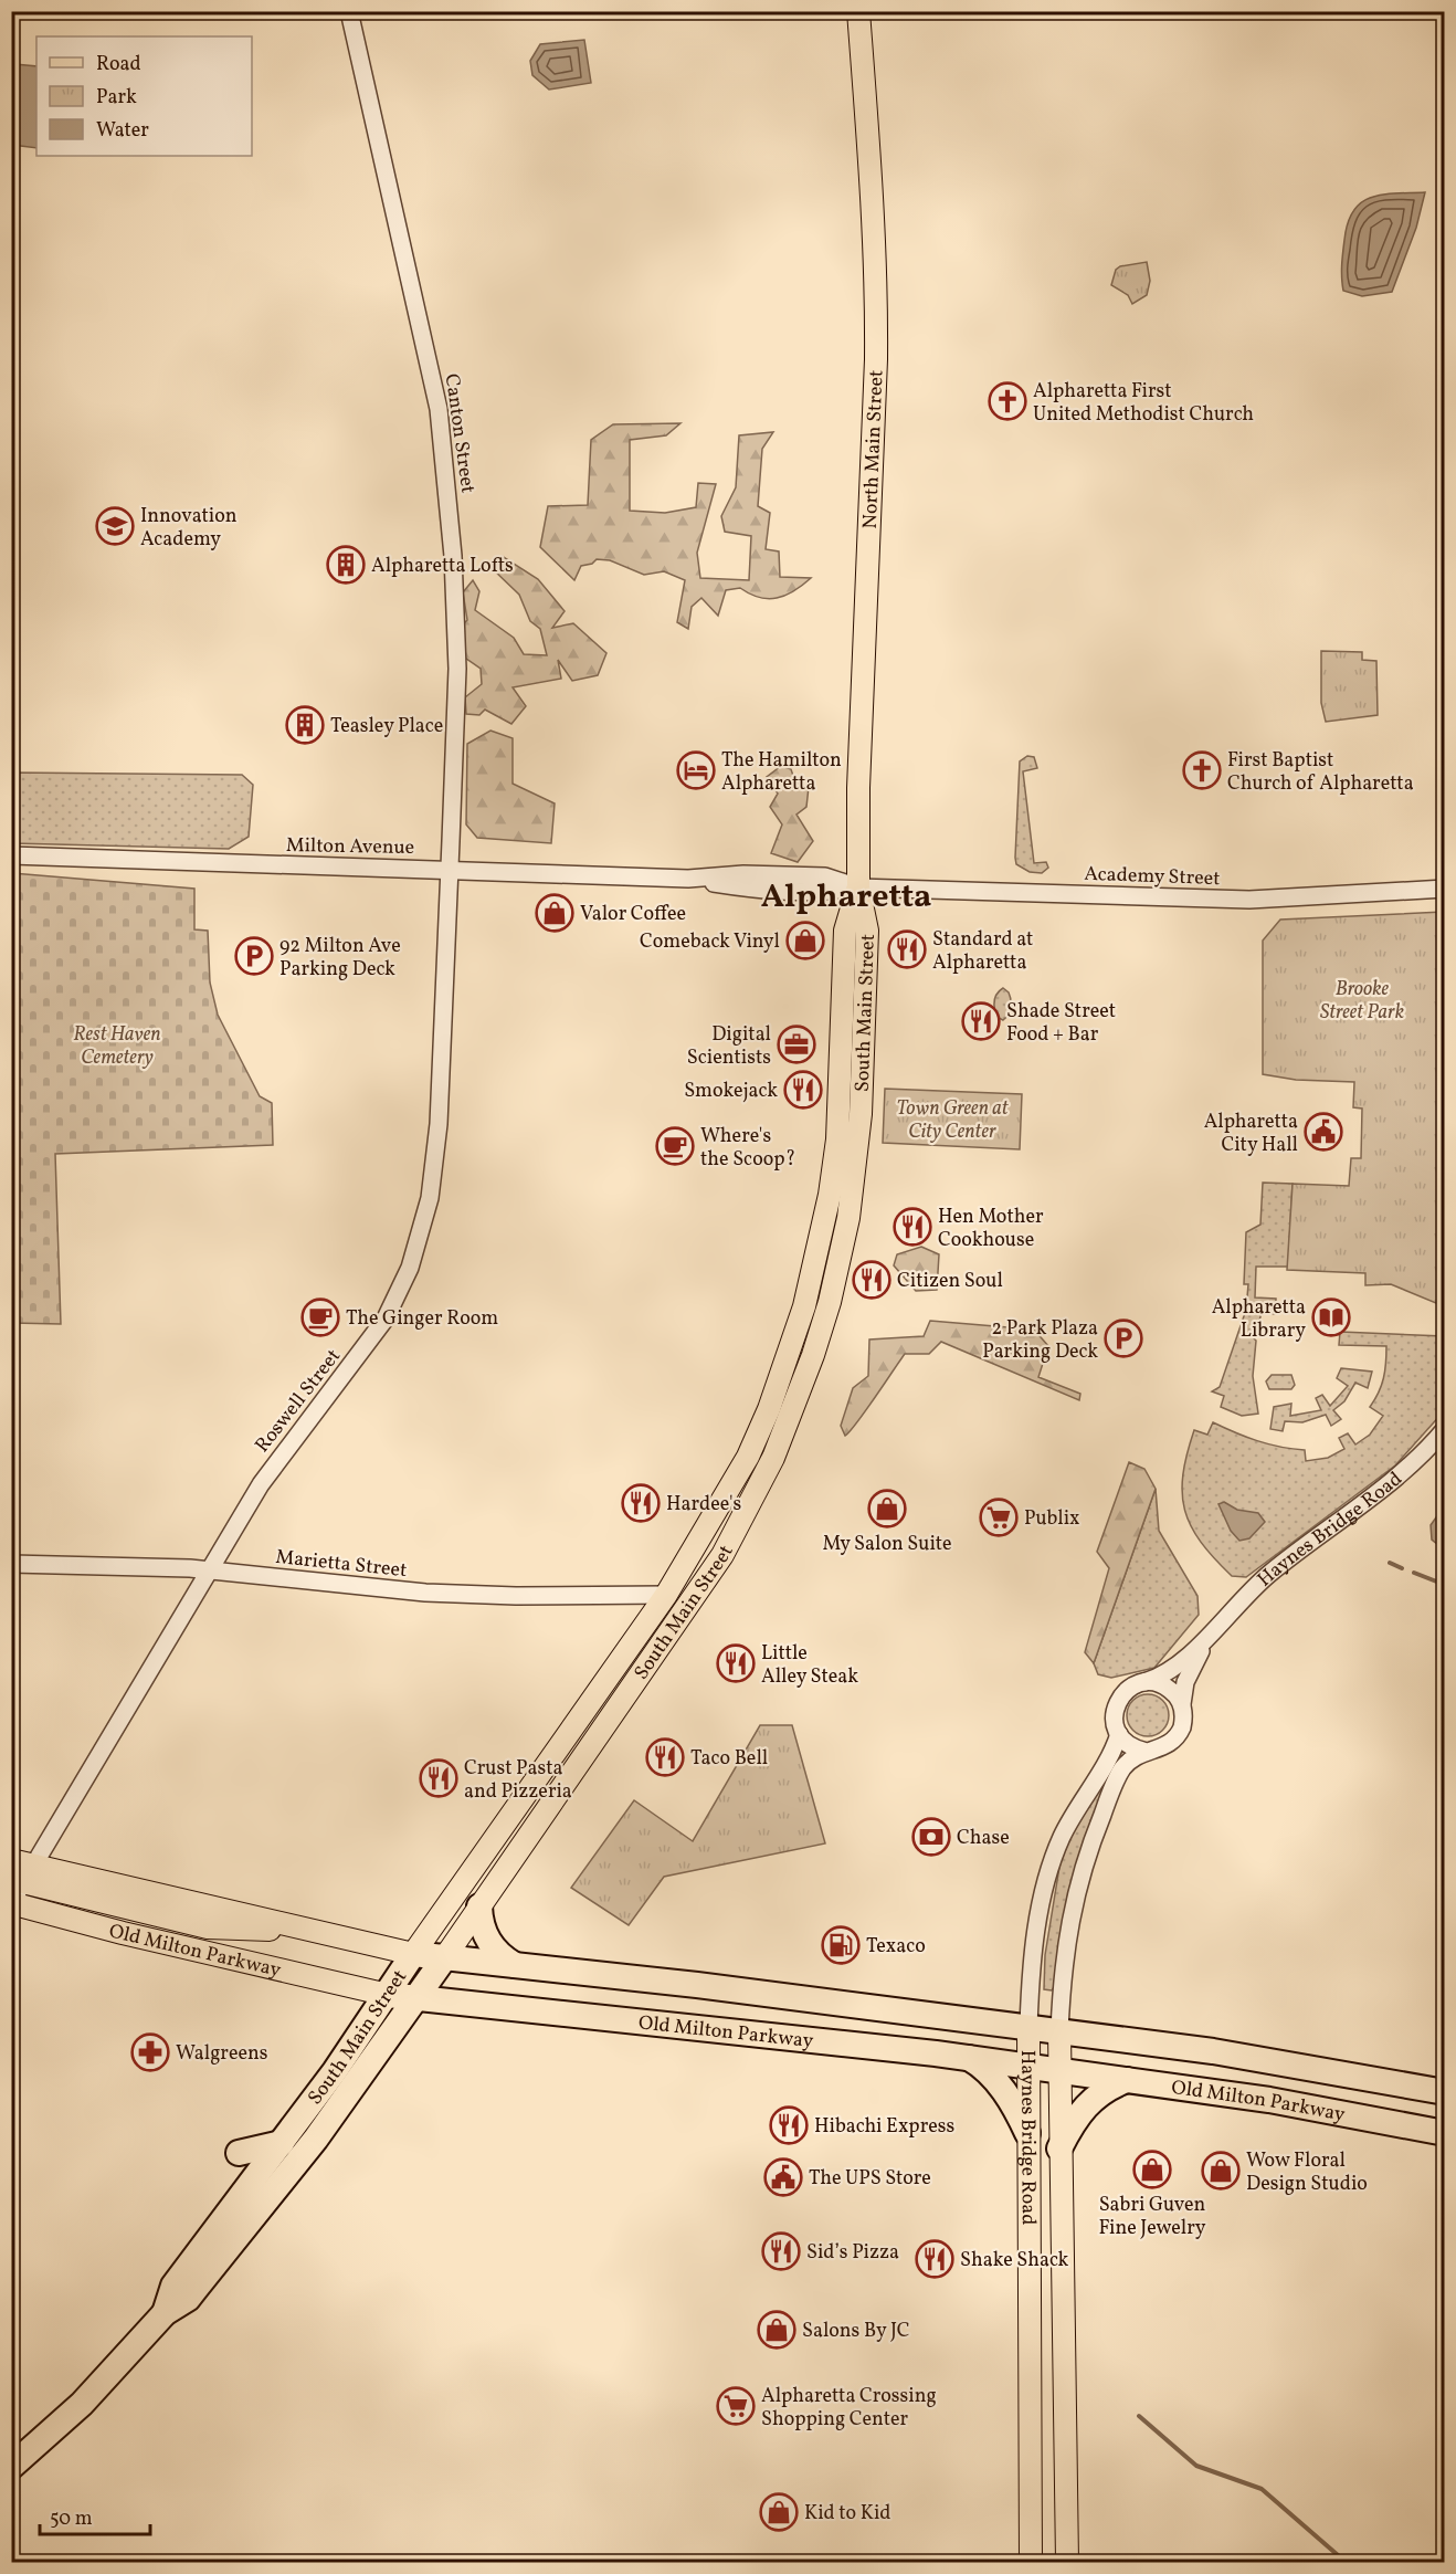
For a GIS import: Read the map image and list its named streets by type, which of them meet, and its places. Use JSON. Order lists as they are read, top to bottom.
{
  "streets": {
    "highway": ["South Main Street", "Old Milton Parkway"],
    "main road": ["North Main Street", "Haynes Bridge Road"],
    "street": [
      "Canton Street",
      "Milton Avenue",
      "Academy Street",
      "Roswell Street",
      "Marietta Street"
    ]
  },
  "crossings": [
    ["Canton Street", "Milton Avenue"],
    ["Canton Street", "Roswell Street"],
    ["North Main Street", "Milton Avenue"],
    ["North Main Street", "Academy Street"],
    ["North Main Street", "South Main Street"],
    ["Milton Avenue", "Academy Street"],
    ["Milton Avenue", "South Main Street"],
    ["Milton Avenue", "Roswell Street"],
    ["Academy Street", "South Main Street"],
    ["South Main Street", "Marietta Street"],
    ["South Main Street", "Old Milton Parkway"],
    ["Roswell Street", "Marietta Street"],
    ["Roswell Street", "Old Milton Parkway"],
    ["Haynes Bridge Road", "Old Milton Parkway"]
  ],
  "districts": ["Alpharetta"],
  "parks": ["Brooke Street Park", "Rest Haven Cemetery", "Town Green at City Center"],
  "places": {
    "church": ["Alpharetta First United Methodist Church", "First Baptist Church of Alpharetta"],
    "school or university": ["Innovation Academy"],
    "building": ["Alpharetta Lofts", "Teasley Place"],
    "hotel": ["The Hamilton Alpharetta"],
    "shop": [
      "Valor Coffee",
      "Comeback Vinyl",
      "My Salon Suite",
      "Sabri Guven Fine Jewelry",
      "Wow Floral Design Studio",
      "Salons By JC",
      "Kid to Kid"
    ],
    "restaurant": [
      "Standard at Alpharetta",
      "Shade Street Food + Bar",
      "Smokejack",
      "Hen Mother Cookhouse",
      "Citizen Soul",
      "Hardee's",
      "Little Alley Steak",
      "Taco Bell",
      "Crust Pasta and Pizzeria",
      "Hibachi Express",
      "Sid’s Pizza",
      "Shake Shack"
    ],
    "parking": ["92 Milton Ave Parking Deck", "2 Park Plaza Parking Deck"],
    "office": ["Digital Scientists"],
    "public building": ["Alpharetta City Hall", "The UPS Store"],
    "cafe": ["Where's the Scoop?", "The Ginger Room"],
    "library": ["Alpharetta Library"],
    "supermarket": ["Publix", "Alpharetta Crossing Shopping Center"],
    "bank": ["Chase"],
    "fuel station": ["Texaco"],
    "pharmacy": ["Walgreens"]
  },
  "legend": ["Road", "Park", "Water"],
  "scale_bar": "50 m"
}
